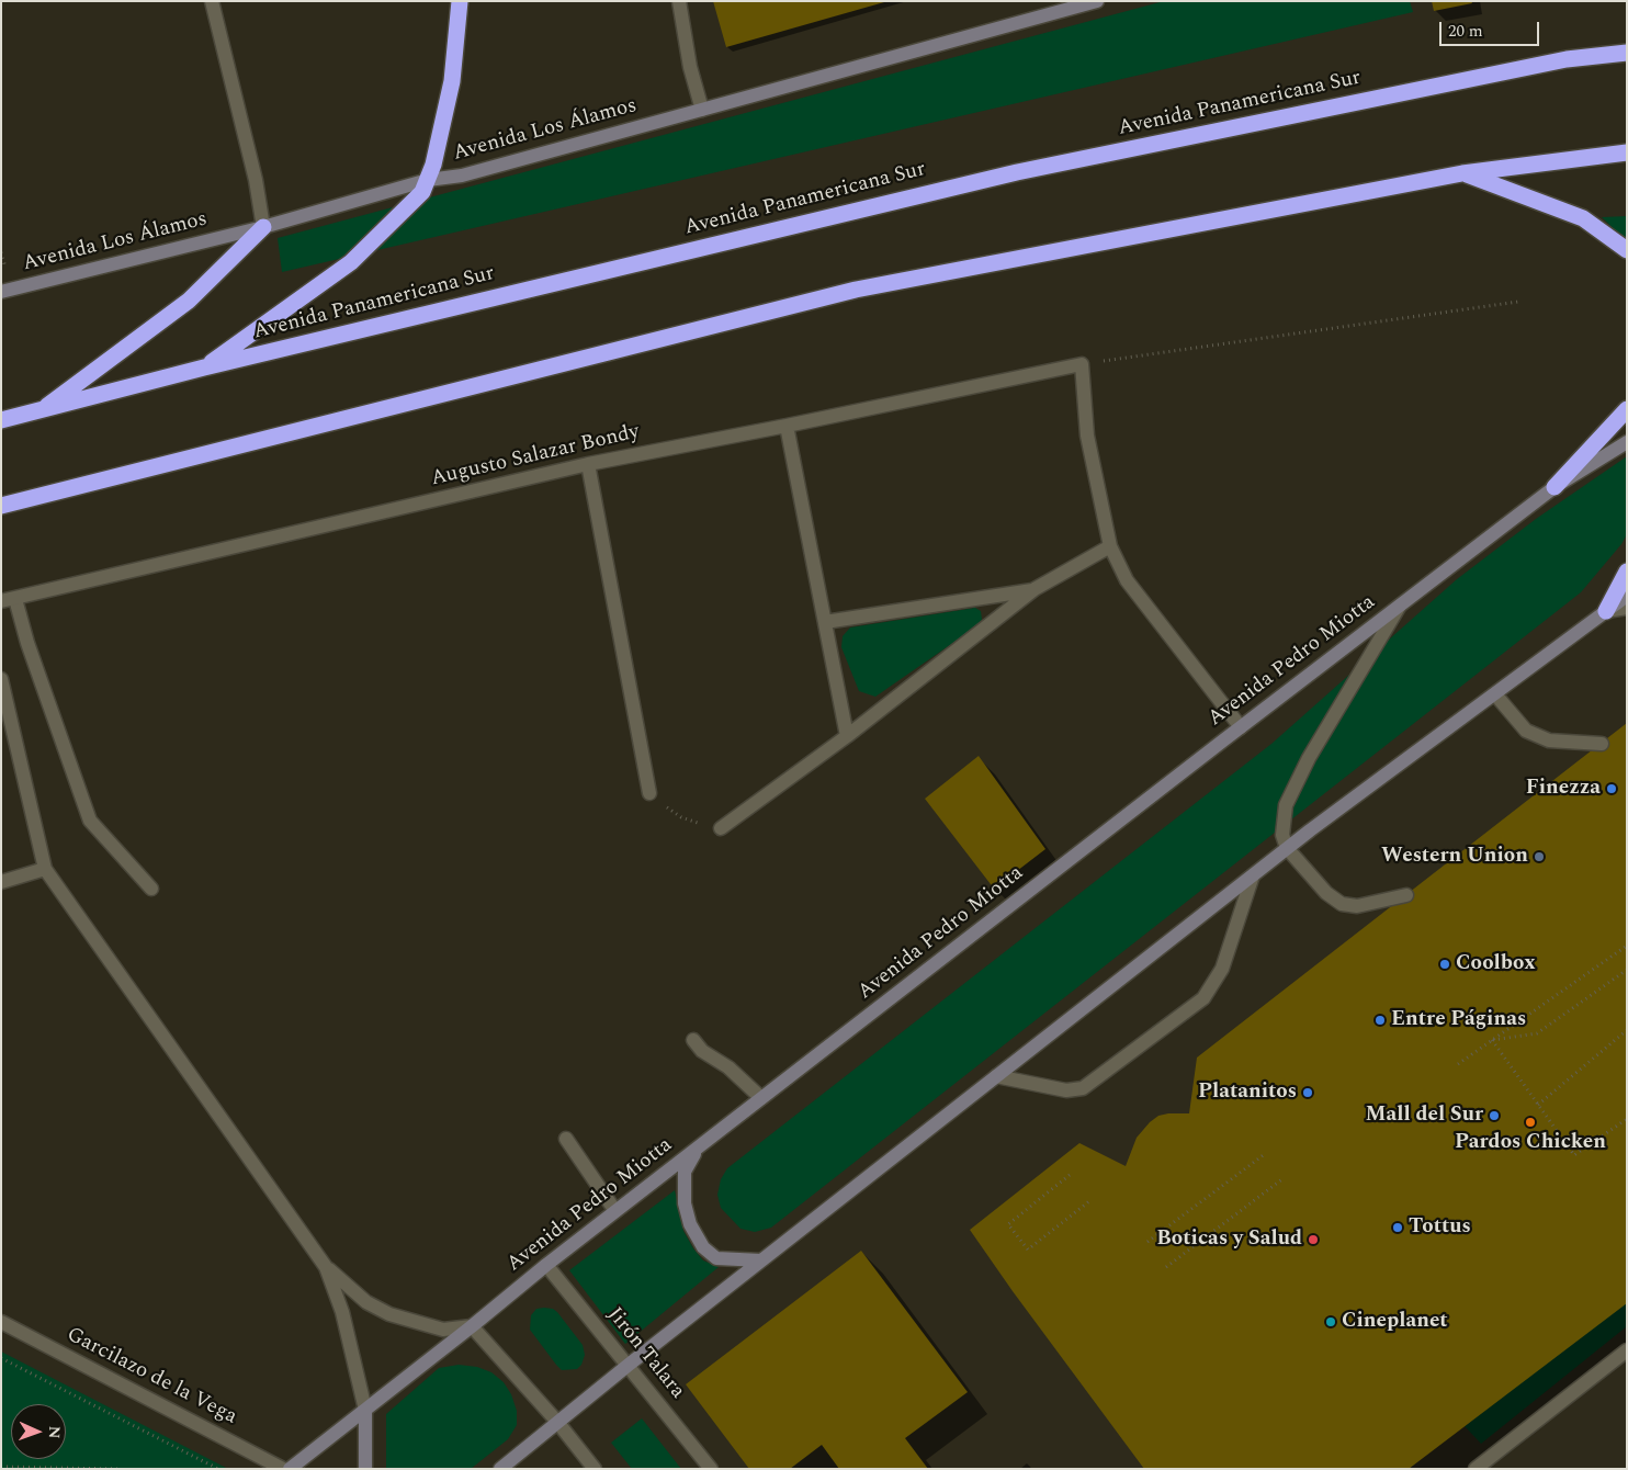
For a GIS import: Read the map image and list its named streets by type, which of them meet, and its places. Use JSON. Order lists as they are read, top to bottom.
{
  "streets": {
    "highway": ["Avenida Panamericana Sur"],
    "main road": ["Avenida Los Álamos", "Avenida Pedro Miotta"],
    "street": ["Augusto Salazar Bondy", "Jirón Talara", "Garcilazo de la Vega"]
  },
  "crossings": [
    ["Avenida Pedro Miotta", "Jirón Talara"]
  ],
  "places": [
    "Finezza",
    "Western Union",
    "Coolbox",
    "Entre Páginas",
    "Platanitos",
    "Mall del Sur",
    "Pardos Chicken",
    "Tottus",
    "Boticas y Salud",
    "Cineplanet"
  ],
  "scale_bar": "20 m",
  "north": "right"
}
